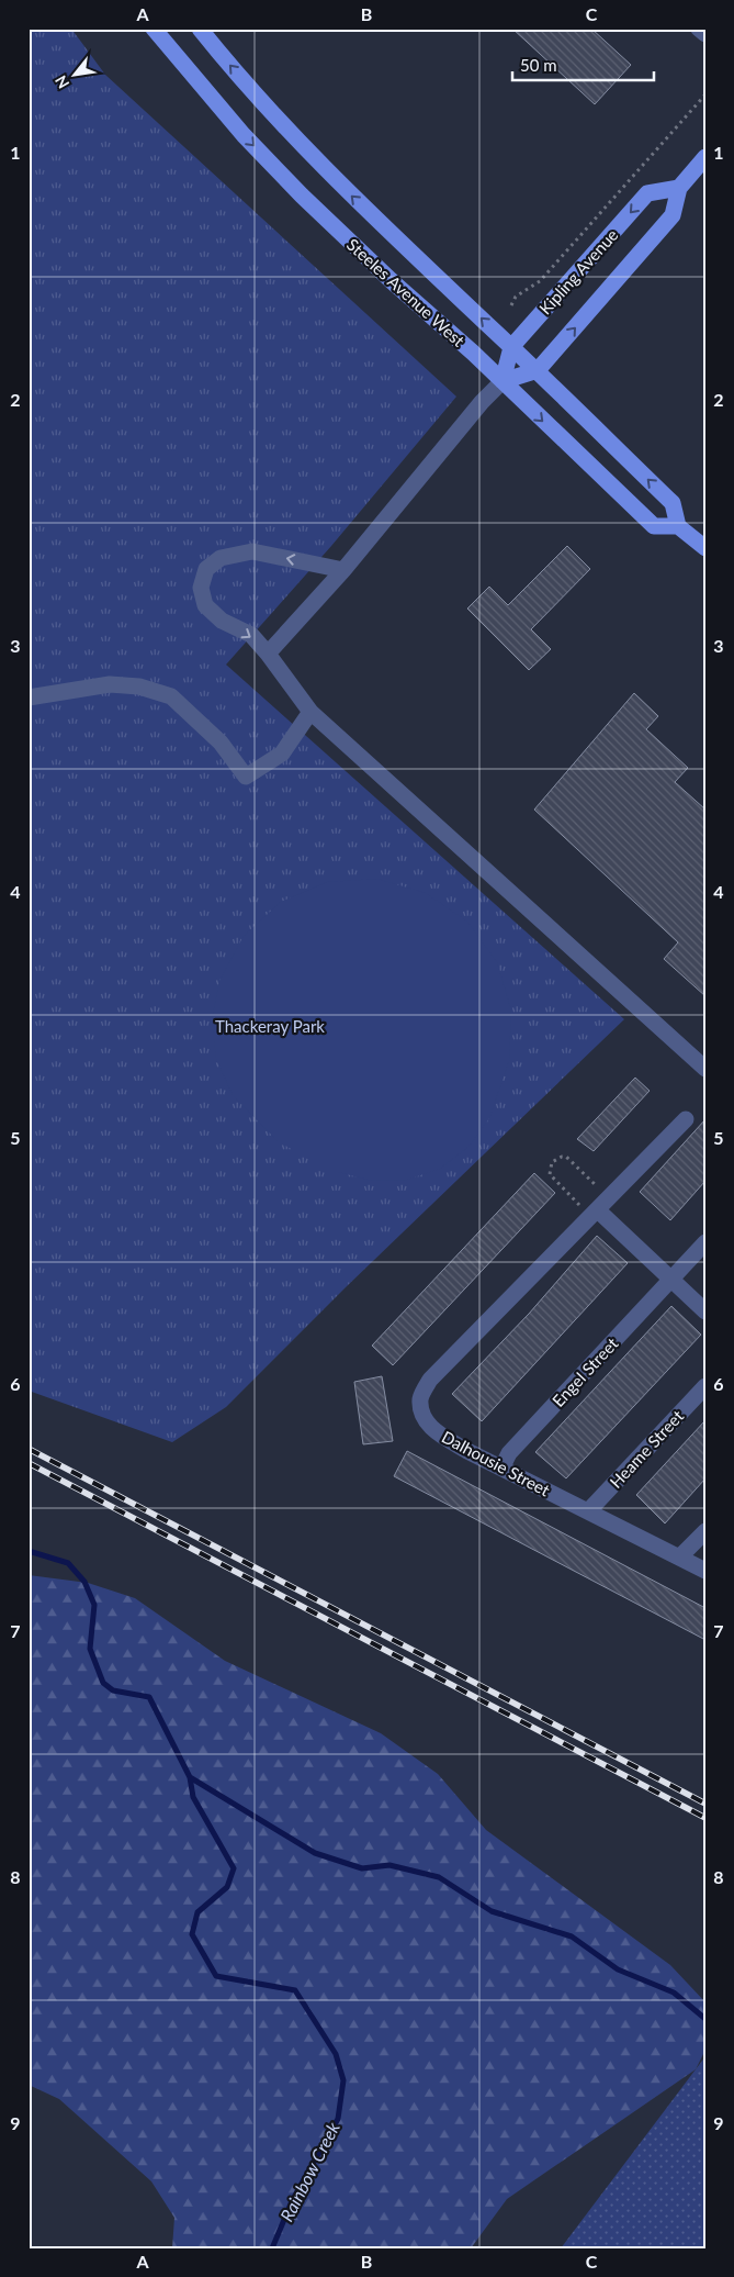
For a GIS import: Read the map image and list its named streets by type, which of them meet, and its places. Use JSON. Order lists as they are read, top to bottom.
{
  "streets": {
    "main road": ["Kipling Avenue", "Steeles Avenue West"],
    "street": ["Engel Street", "Heame Street", "Dalhousie Street"]
  },
  "crossings": [
    ["Kipling Avenue", "Steeles Avenue West"],
    ["Engel Street", "Dalhousie Street"],
    ["Heame Street", "Dalhousie Street"]
  ],
  "water": ["Rainbow Creek"],
  "parks": ["Thackeray Park"],
  "scale_bar": "50 m",
  "north": "bottom left",
  "grid": {
    "columns": ["A", "B", "C"],
    "rows": [
      "1",
      "2",
      "3",
      "4",
      "5",
      "6",
      "7",
      "8",
      "9"
    ]
  }
}
